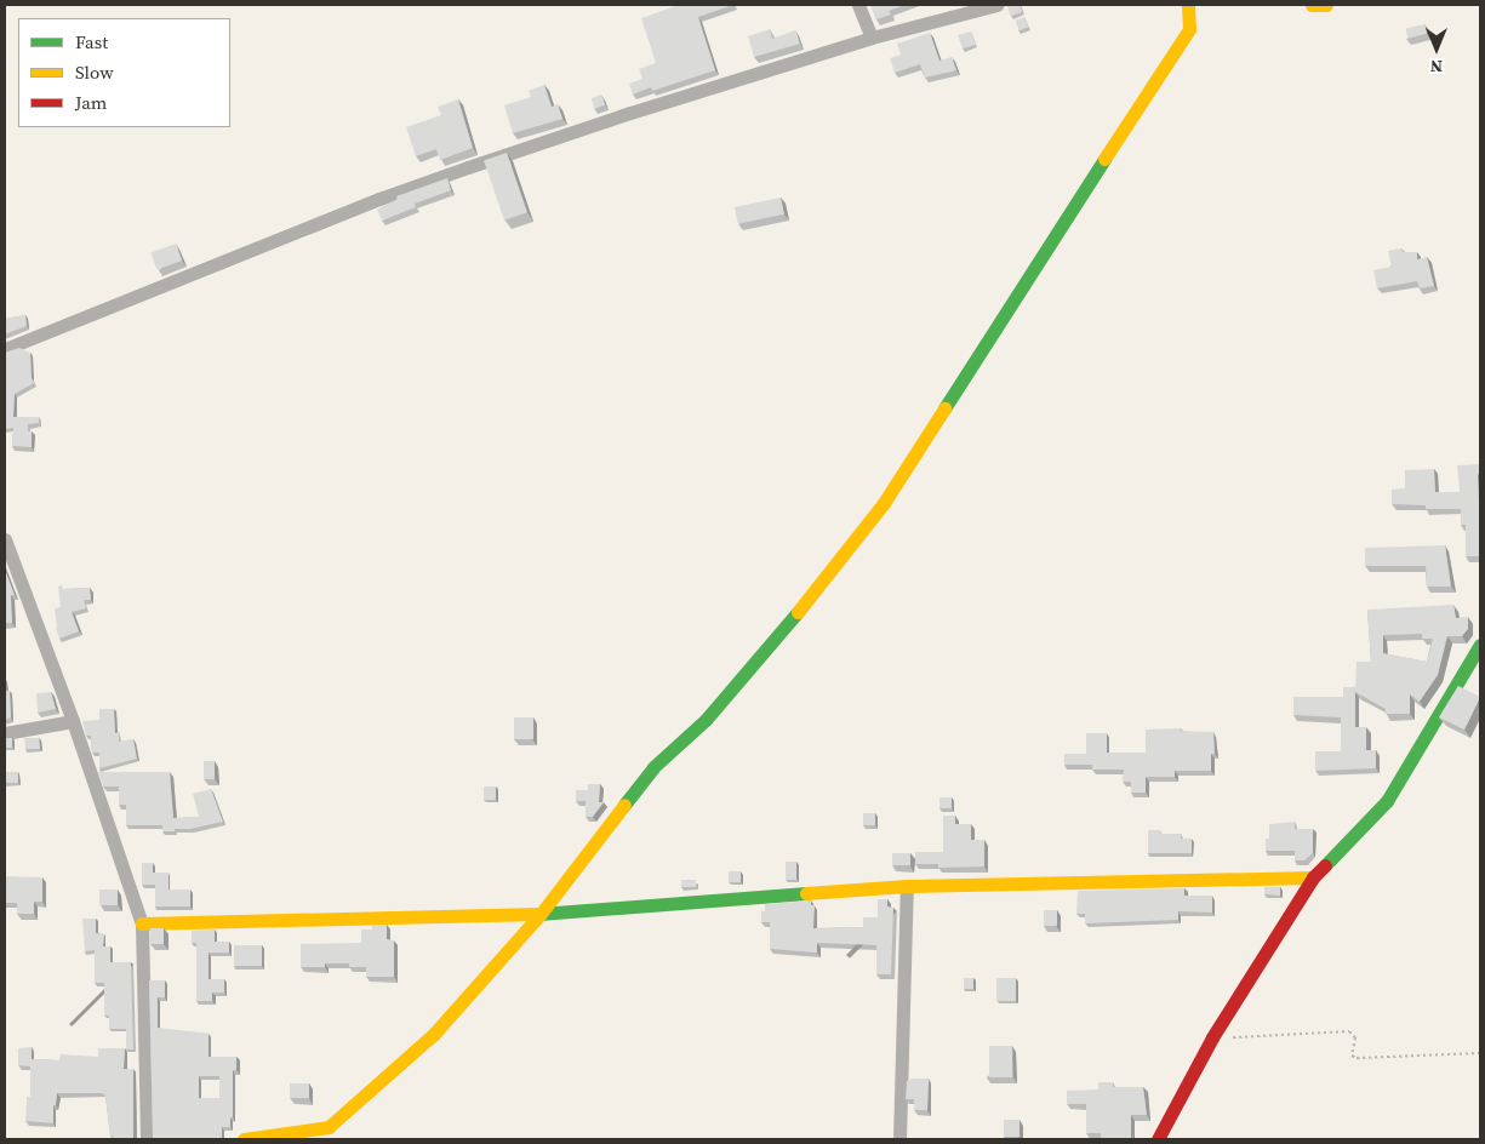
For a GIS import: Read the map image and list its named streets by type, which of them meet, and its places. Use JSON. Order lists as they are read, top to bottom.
{
  "legend": ["Fast", "Slow", "Jam"],
  "north": "bottom"
}
